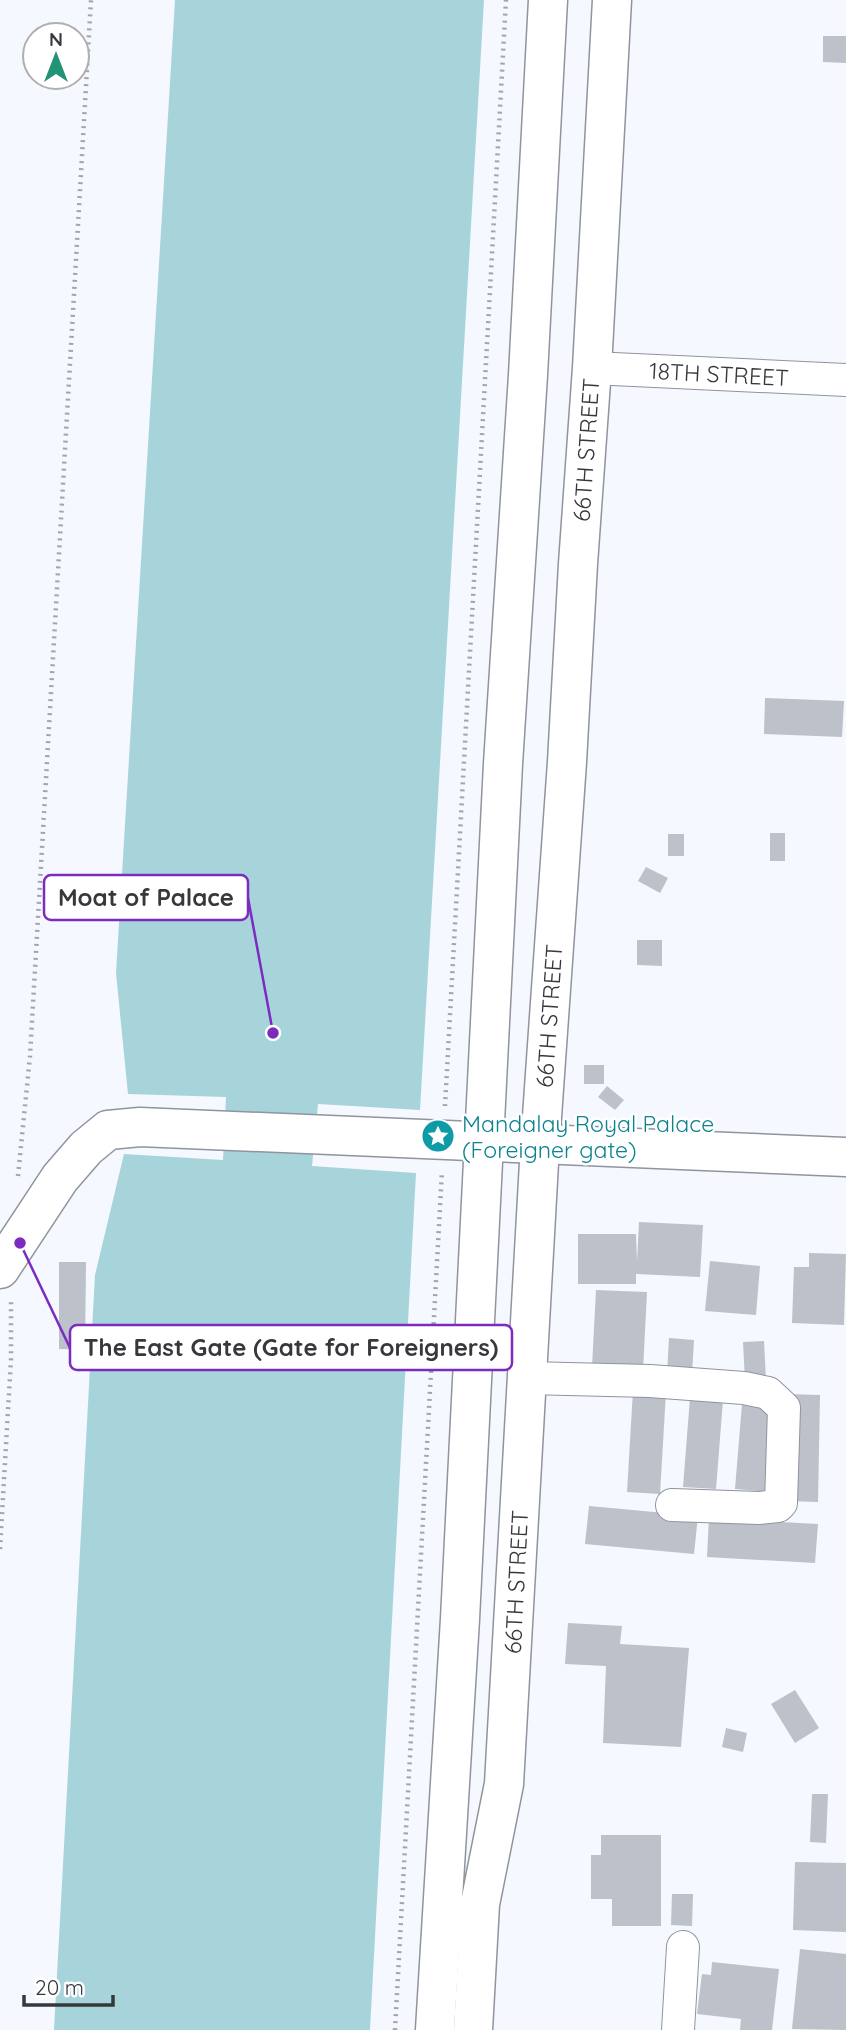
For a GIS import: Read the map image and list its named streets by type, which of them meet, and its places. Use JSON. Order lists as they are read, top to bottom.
{
  "streets": {
    "main road": ["66TH STREET"],
    "street": ["18TH STREET"]
  },
  "crossings": [
    ["18TH STREET", "66TH STREET"]
  ],
  "places": {
    "other": ["Moat of Palace", "The East Gate (Gate for Foreigners)"],
    "place": ["Mandalay Royal Palace (Foreigner gate)"]
  },
  "scale_bar": "20 m",
  "north": "top"
}
